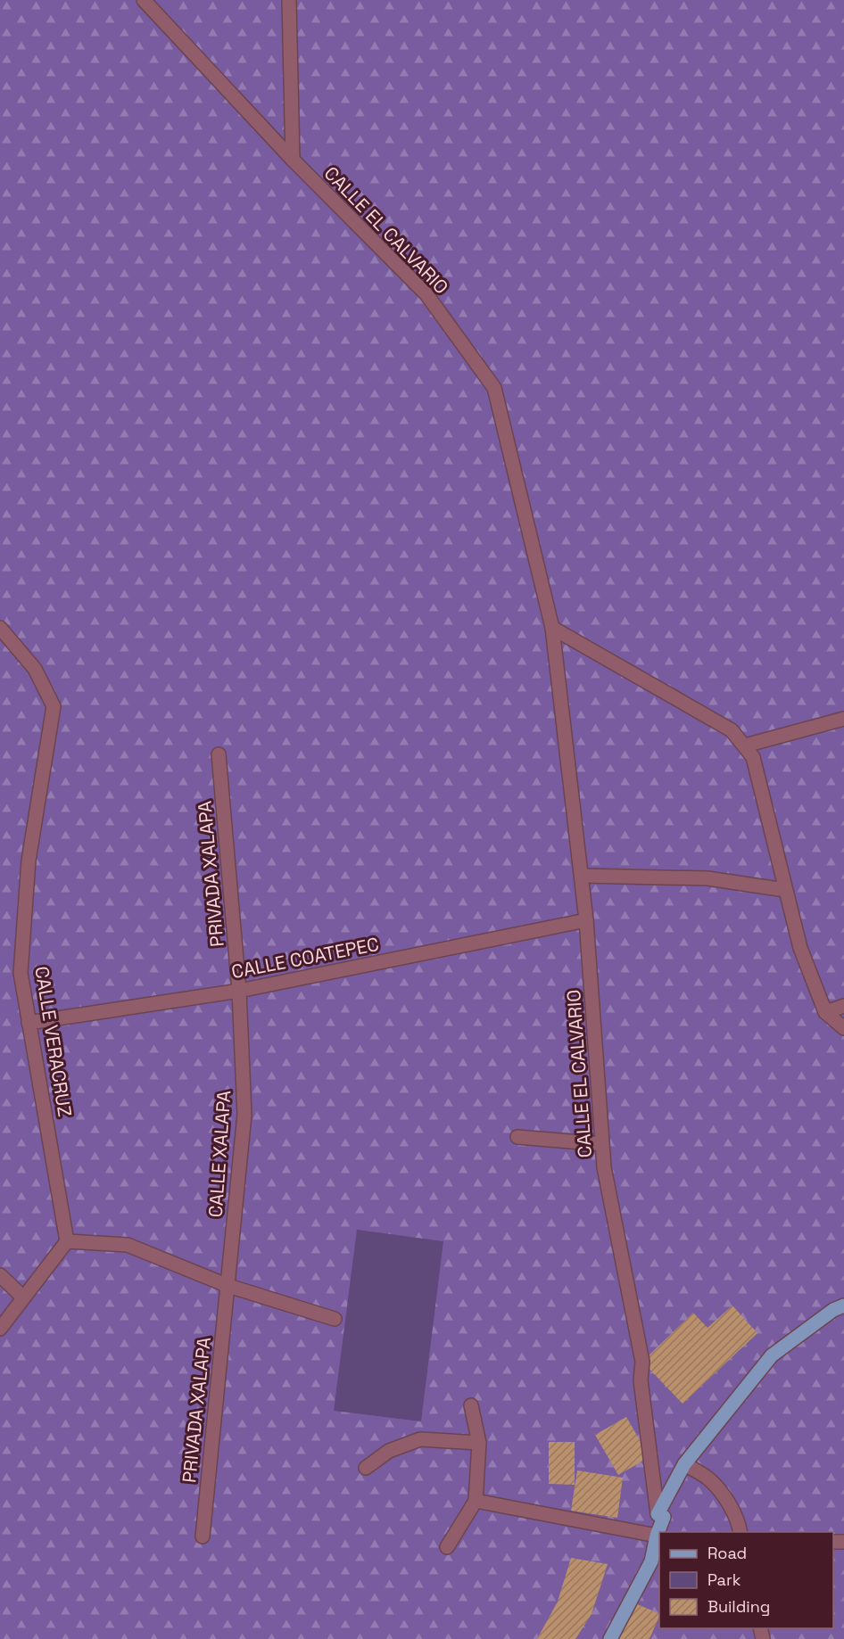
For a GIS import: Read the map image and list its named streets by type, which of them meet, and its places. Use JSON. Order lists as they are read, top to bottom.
{
  "streets": {
    "street": [
      "CALLE EL CALVARIO",
      "PRIVADA XALAPA",
      "CALLE COATEPEC",
      "CALLE VERACRUZ",
      "CALLE XALAPA"
    ]
  },
  "crossings": [
    ["CALLE EL CALVARIO", "CALLE COATEPEC"],
    ["PRIVADA XALAPA", "CALLE COATEPEC"],
    ["PRIVADA XALAPA", "CALLE XALAPA"],
    ["CALLE COATEPEC", "CALLE VERACRUZ"],
    ["CALLE COATEPEC", "CALLE XALAPA"]
  ],
  "legend": ["Road", "Park", "Building"]
}
